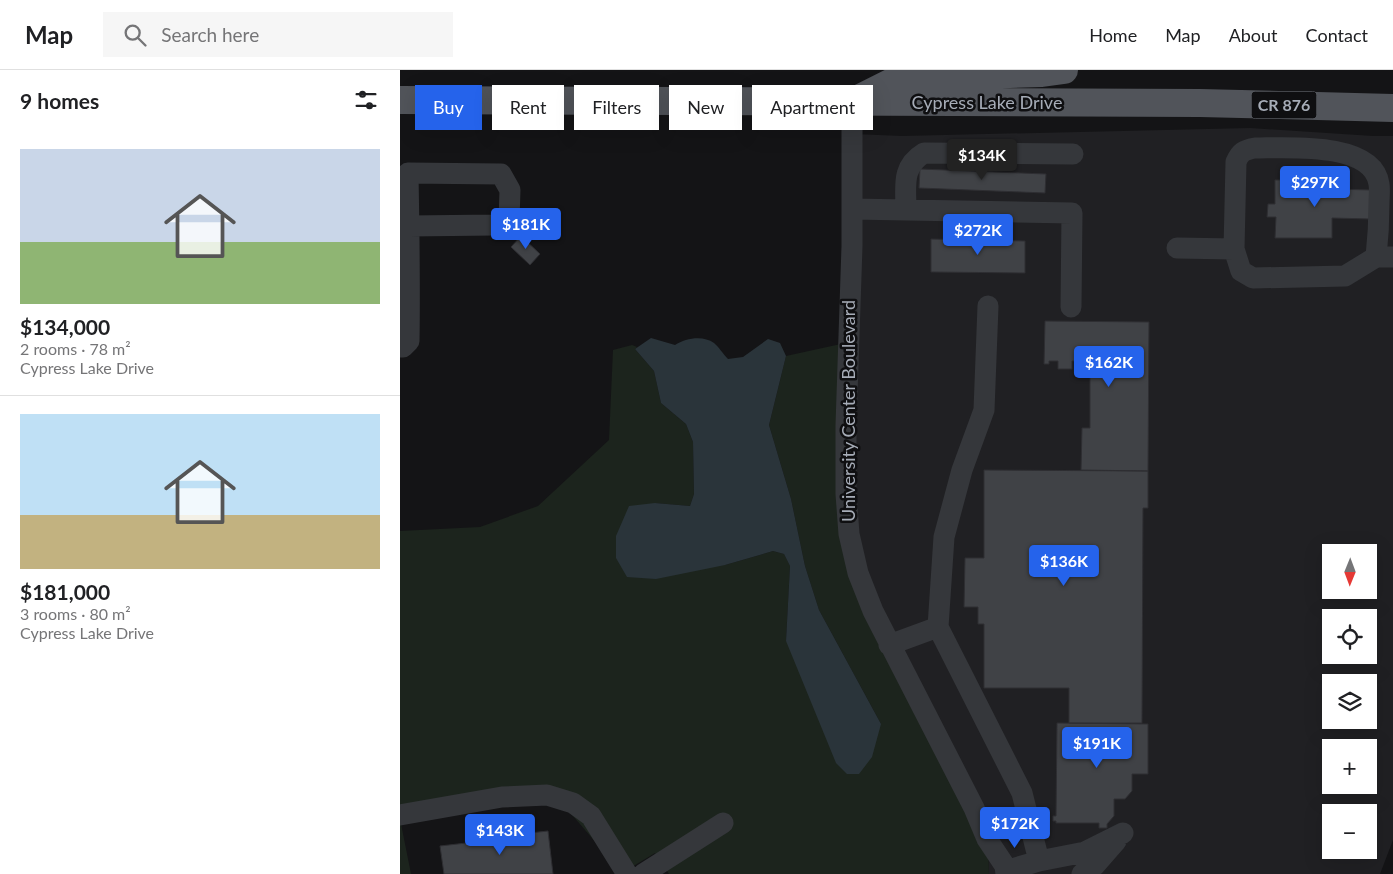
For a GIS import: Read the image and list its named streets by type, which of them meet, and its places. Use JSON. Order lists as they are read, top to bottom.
{
  "streets": {
    "main road": ["Cypress Lake Drive", "CR 876"],
    "street": ["University Center Boulevard"]
  },
  "north": "bottom",
  "page": {
    "header": "Map",
    "search": "Search here",
    "nav": [
      "Home",
      "Map",
      "About",
      "Contact"
    ],
    "heading": "9 homes",
    "chip": [
      "Buy",
      "Rent",
      "Filters",
      "New",
      "Apartment"
    ],
    "list": [
      {
        "name": "$134,000",
        "note": "2 rooms · 78 m² · Cypress Lake Drive"
      },
      {
        "name": "$181,000",
        "note": "3 rooms · 80 m² · Cypress Lake Drive"
      }
    ],
    "price": [
      "$134K",
      "$297K",
      "$181K",
      "$272K",
      "$162K",
      "$136K",
      "$191K",
      "$172K",
      "$143K"
    ],
    "map_buttons": ["+", "−"]
  }
}
